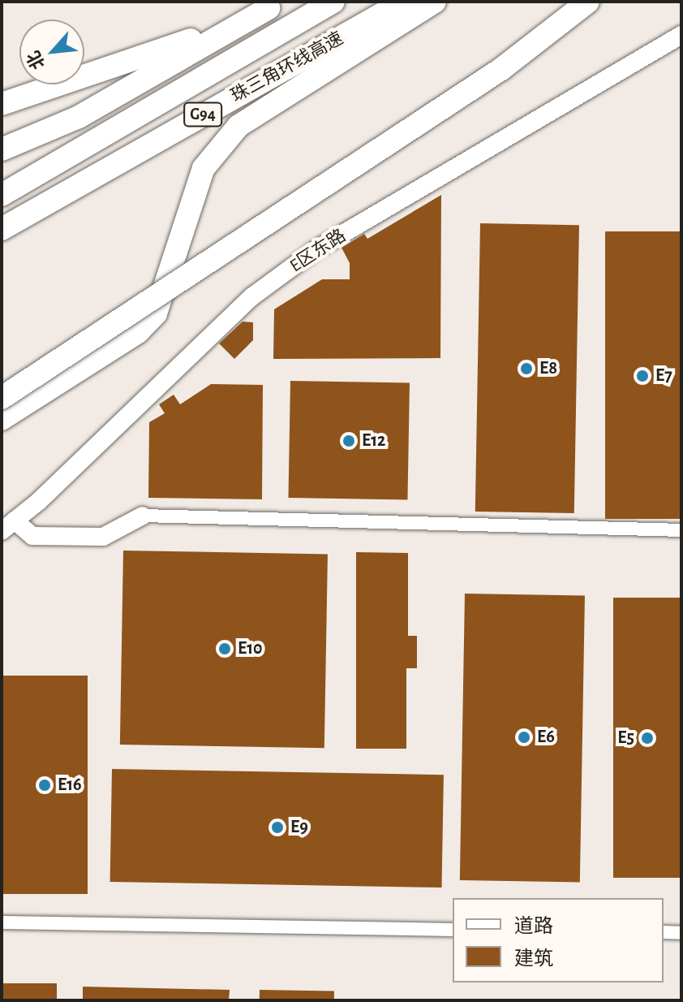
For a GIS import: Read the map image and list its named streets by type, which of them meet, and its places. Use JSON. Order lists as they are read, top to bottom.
{
  "streets": {
    "highway": ["珠三角环线高速", "G94"],
    "street": ["E区东路"]
  },
  "places": [
    "E8",
    "E7",
    "E12",
    "E10",
    "E6",
    "E5",
    "E16",
    "E9"
  ],
  "legend": ["道路", "建筑"],
  "north": "bottom left"
}
